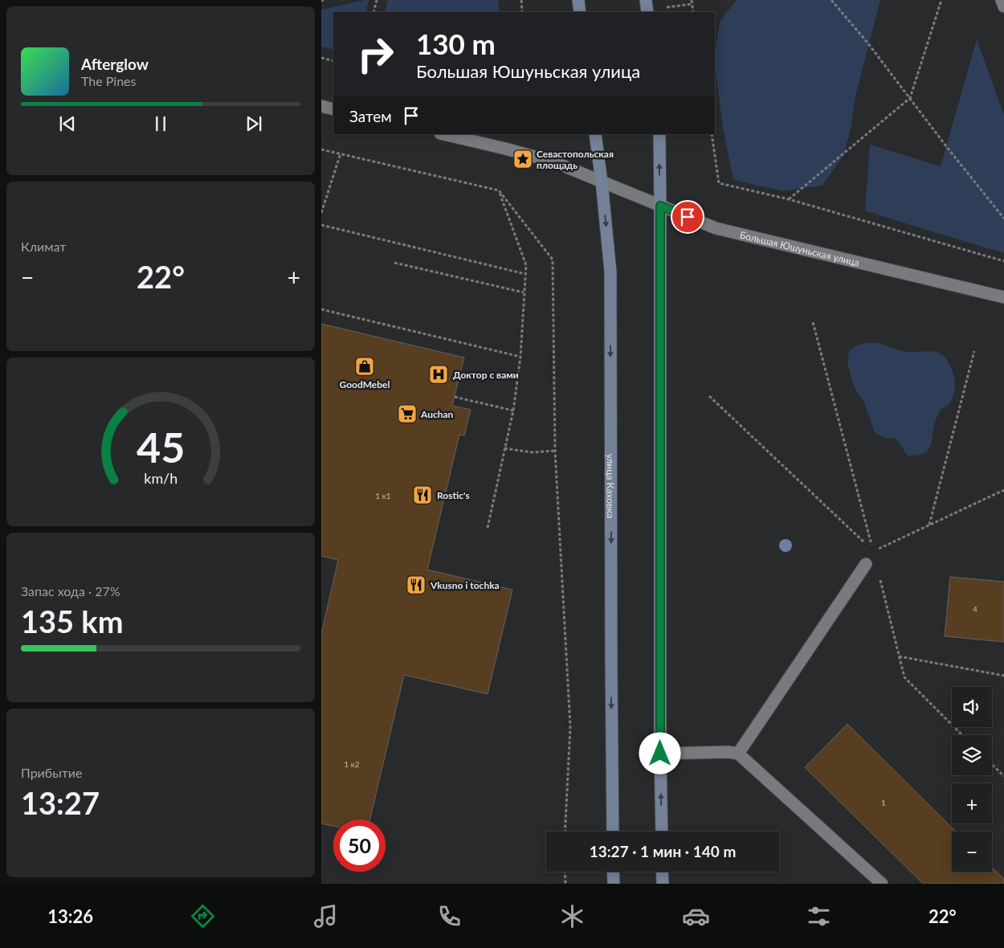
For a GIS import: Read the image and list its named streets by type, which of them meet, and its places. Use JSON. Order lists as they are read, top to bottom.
{
  "streets": {
    "main road": ["улица Каховка"],
    "street": ["Большая Юшуньская улица"]
  },
  "crossings": [
    ["Большая Юшуньская улица", "улица Каховка"]
  ],
  "places": {
    "place": ["Севастопольская площадь"],
    "shop": ["GoodMebel"],
    "hospital": ["Доктор с вами"],
    "supermarket": ["Auchan"],
    "restaurant": ["Rostic's", "Vkusno i tochka"]
  },
  "house_numbers": [
    "1 к1",
    "4",
    "1 к2",
    "1"
  ],
  "page": {
    "turn": ["130 m", "Большая Юшуньская улица"],
    "song": ["Afterglow", "The Pines"],
    "then": "Затем",
    "tile": [
      "Климат",
      ["Запас хода · 27%", "135 km"],
      ["Прибытие", "13:27"]
    ],
    "heat": ["−", "22°", "+"],
    "map_buttons": ["+", "−"],
    "limit": "50",
    "trip": "13:27 · 1 мин · 140 m",
    "tabs": ["13:26", "22°"],
    "gauge": ["45", "km/h"]
  }
}
